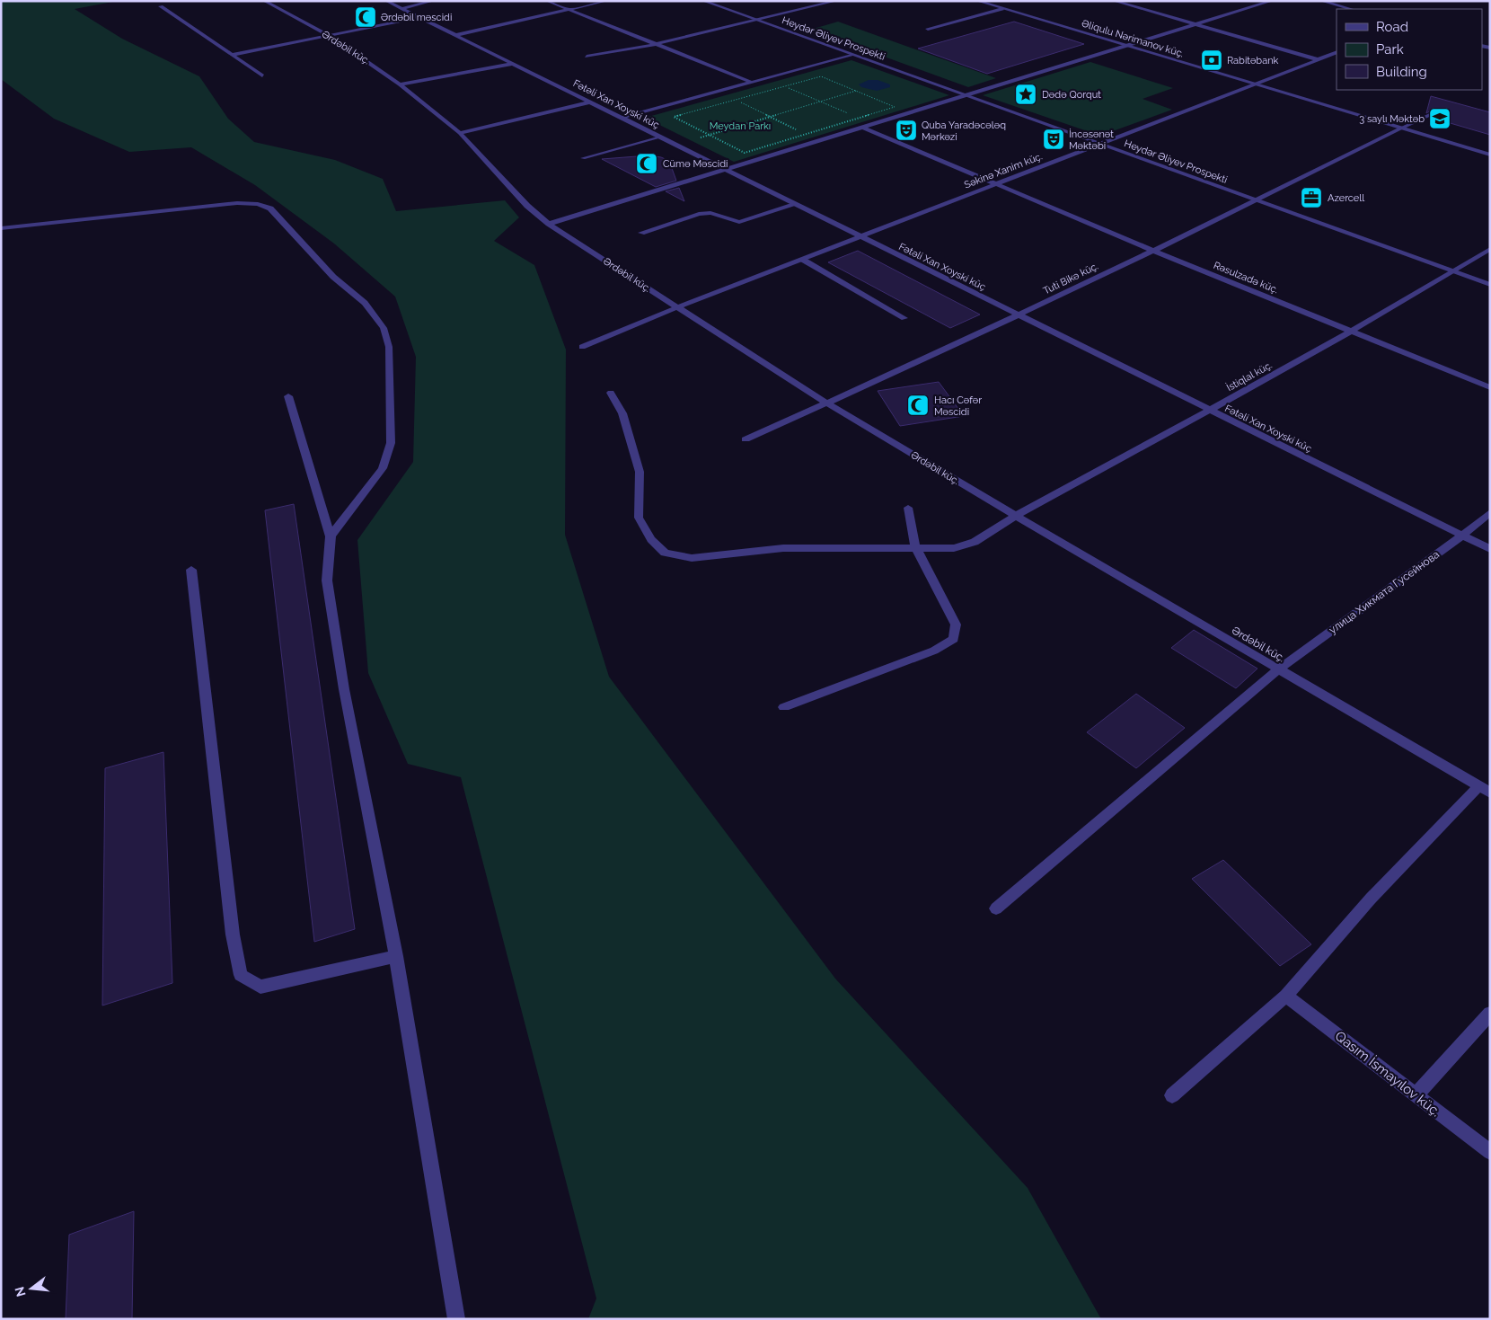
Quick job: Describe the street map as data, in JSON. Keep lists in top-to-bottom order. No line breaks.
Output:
{"streets":{"street":["Heydər Əliyev Prospekti","Əliqulu Nərimanov küç.","Ərdəbil küç.","Fətəli Xan Xoyski küç","Səkinə Xanim küç.","Rəsulzadə küç.","Tuti Bikə küç.","İstiqlal küç.","улица Хикмата Гусейнова","Qasım İsmayılov küç."]},"crossings":[["Heydər Əliyev Prospekti","Səkinə Xanim küç."],["Heydər Əliyev Prospekti","Tuti Bikə küç."],["Heydər Əliyev Prospekti","İstiqlal küç."],["Əliqulu Nərimanov küç.","Səkinə Xanim küç."],["Əliqulu Nərimanov küç.","Tuti Bikə küç."],["Ərdəbil küç.","Səkinə Xanim küç."],["Ərdəbil küç.","Tuti Bikə küç."],["Ərdəbil küç.","İstiqlal küç."],["Ərdəbil küç.","улица Хикмата Гусейнова"],["Fətəli Xan Xoyski küç","Səkinə Xanim küç."],["Fətəli Xan Xoyski küç","Tuti Bikə küç."],["Fətəli Xan Xoyski küç","İstiqlal küç."],["Fətəli Xan Xoyski küç","улица Хикмата Гусейнова"],["Səkinə Xanim küç.","Rəsulzadə küç."],["Rəsulzadə küç.","Tuti Bikə küç."],["Rəsulzadə küç.","İstiqlal küç."]],"parks":["Meydan Parkı"],"places":{"mosque":["Ərdəbil məscidi","Cümə Məscidi","Hacı Cəfər Məscidi"],"bank":["Rabitəbank"],"place":["Dədə Qorqut"],"school or university":["3 saylı Məktəb"],"theatre":["Quba Yaradəcələq Mərkəzi","İncəsənət Məktəbi"],"office":["Azercell"]},"legend":["Road","Park","Building"],"north":"left"}
